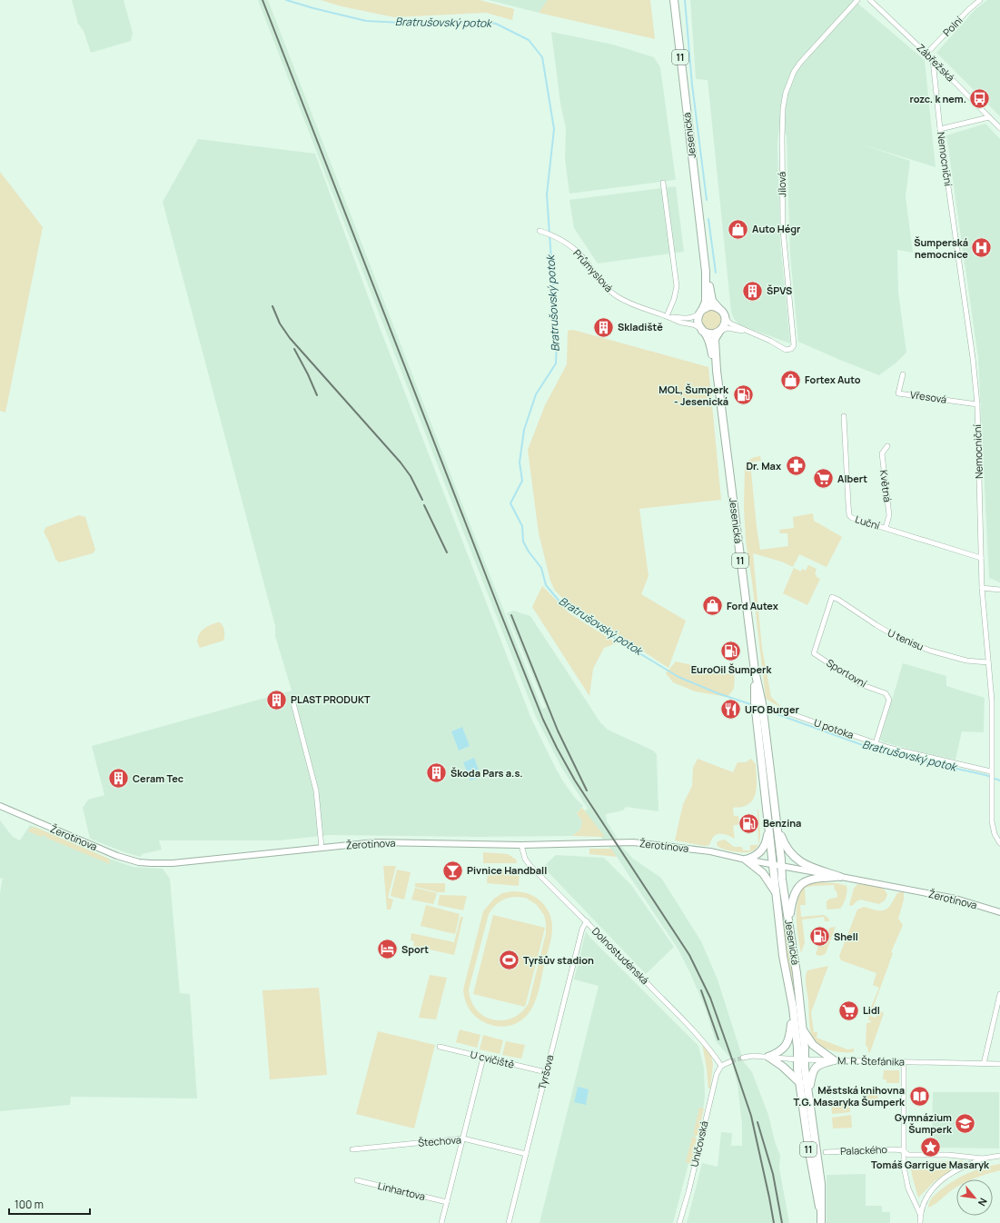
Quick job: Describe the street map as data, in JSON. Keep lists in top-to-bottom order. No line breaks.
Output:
{"streets":{"main road":["11","Jesenická"],"street":["Polní","Zábřežská","Nemocniční","Jílová","Průmyslová","Vřesová","Květná","Luční","U tenisu","Sportovní","U potoka","Žerotínova","Dolnostudénská","U cvičiště","M. R. Štefánika","Tyršova","Štechova","Uničovská","Palackého","Linhartova"]},"crossings":[["Polní","Zábřežská"],["Zábřežská","Nemocniční"],["Jesenická","Jílová"],["Jesenická","Průmyslová"],["Jesenická","Žerotínova"],["Jesenická","M. R. Štefánika"],["Nemocniční","Vřesová"],["Nemocniční","Luční"],["Nemocniční","U tenisu"],["Nemocniční","U potoka"],["Jílová","Průmyslová"],["Květná","Luční"],["U tenisu","Sportovní"],["Sportovní","U potoka"],["Žerotínova","Dolnostudénská"],["Dolnostudénská","Tyršova"],["Dolnostudénská","Uničovská"],["U cvičiště","Tyršova"],["Tyršova","Štechova"]],"water":["Bratrušovský potok"],"places":{"bus stop":["rozc. k nem."],"shop":["Auto Hégr","Fortex Auto","Ford Autex"],"hospital":["Šumperská nemocnice"],"building":["ŠPVS","Skladiště","PLAST PRODUKT","Škoda Pars a.s.","Ceram Tec"],"fuel station":["MOL, Šumperk - Jesenická","EuroOil Šumperk","Benzina","Shell"],"pharmacy":["Dr. Max"],"supermarket":["Albert","Lidl"],"restaurant":["UFO Burger"],"bar":["Pivnice Handball"],"hotel":["Sport"],"sports":["Tyršův stadion"],"library":["Městská knihovna T.G. Masaryka Šumperk"],"school or university":["Gymnázium Šumperk"],"place":["Tomáš Garrigue Masaryk"]},"scale_bar":"100 m","north":"bottom right"}
